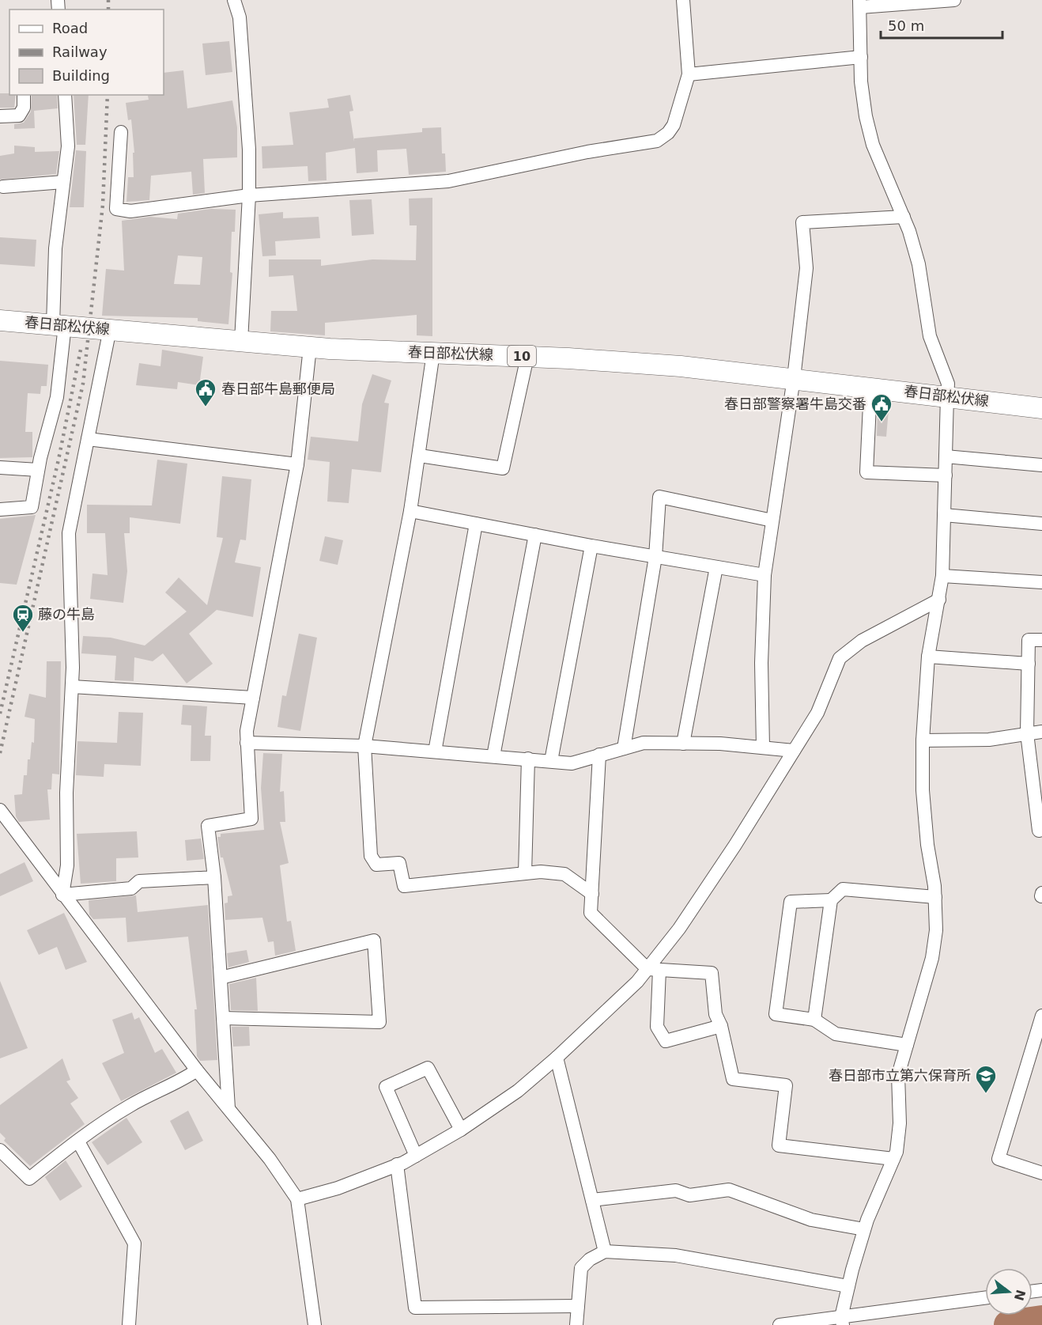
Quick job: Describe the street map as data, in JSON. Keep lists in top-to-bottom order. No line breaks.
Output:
{"streets":{"main road":["春日部松伏線","10"]},"places":{"public building":["春日部牛島郵便局","春日部警察署牛島交番"],"station":["藤の牛島"],"school or university":["春日部市立第六保育所"]},"legend":["Road","Railway","Building"],"scale_bar":"50 m","north":"right"}
